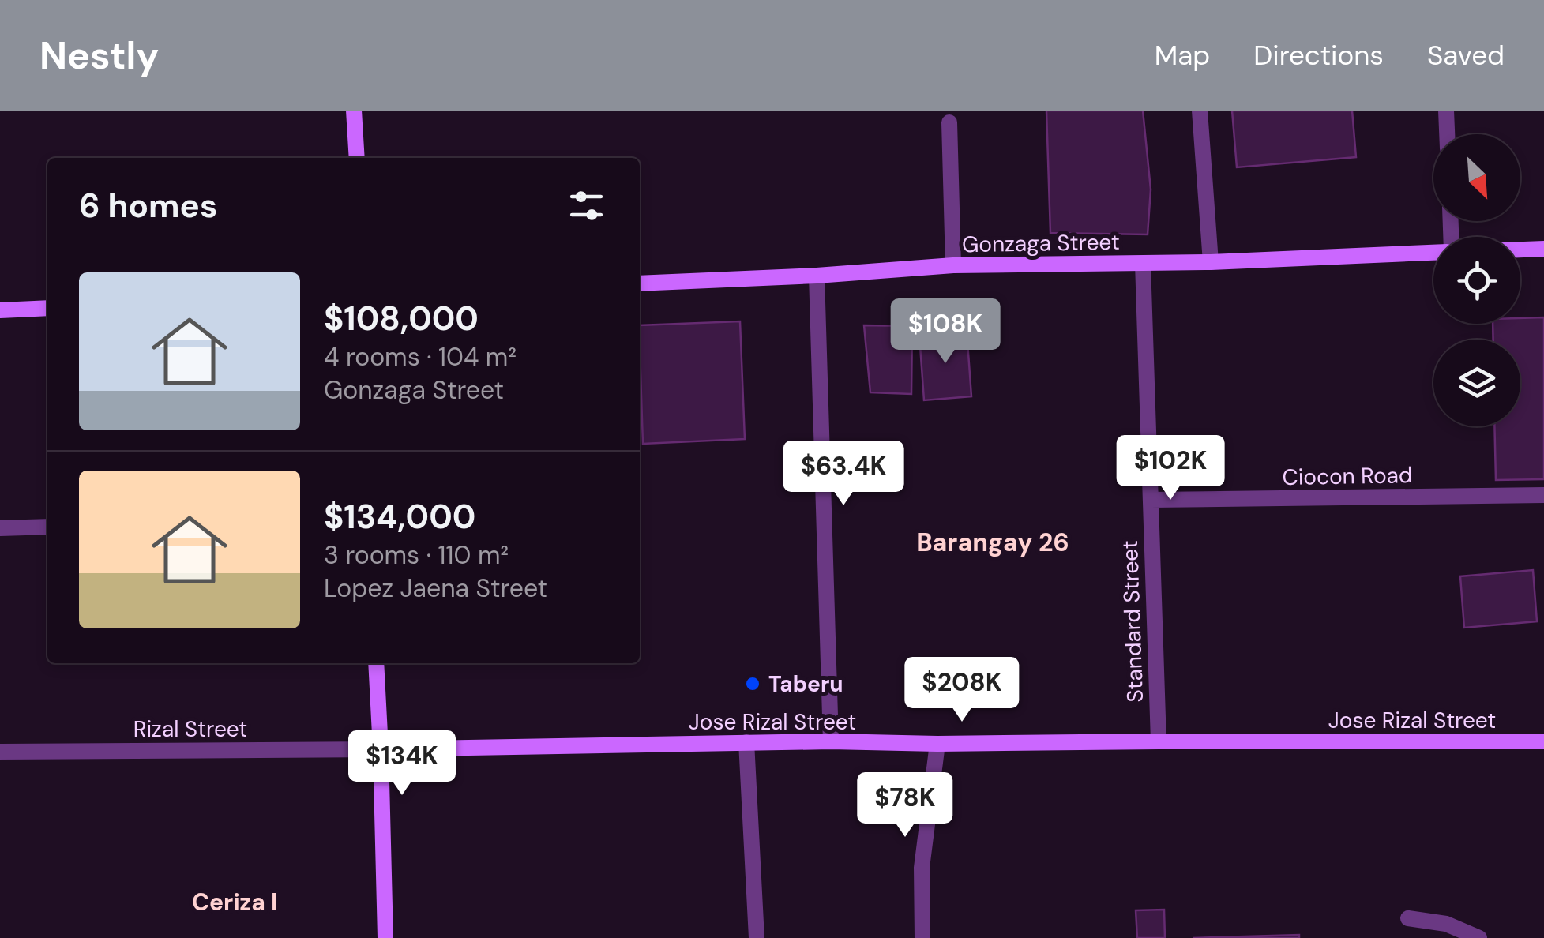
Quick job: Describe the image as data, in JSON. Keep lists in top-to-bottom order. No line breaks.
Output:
{"streets":{"street":["Gonzaga Street","Ciocon Road","Standard Street","Jose Rizal Street","Rizal Street"]},"crossings":[["Gonzaga Street","Standard Street"],["Ciocon Road","Standard Street"],["Standard Street","Jose Rizal Street"],["Jose Rizal Street","Rizal Street"]],"districts":["Barangay 26","Ceriza I"],"places":["Taberu"],"north":"bottom right","page":{"header":"Nestly","nav":["Map","Directions","Saved"],"heading":"6 homes","list":[{"name":"$108,000","note":"4 rooms · 104 m² · Gonzaga Street"},{"name":"$134,000","note":"3 rooms · 110 m² · Lopez Jaena Street"}],"price":["$108K","$102K","$63.4K","$208K","$134K","$78K"]}}
